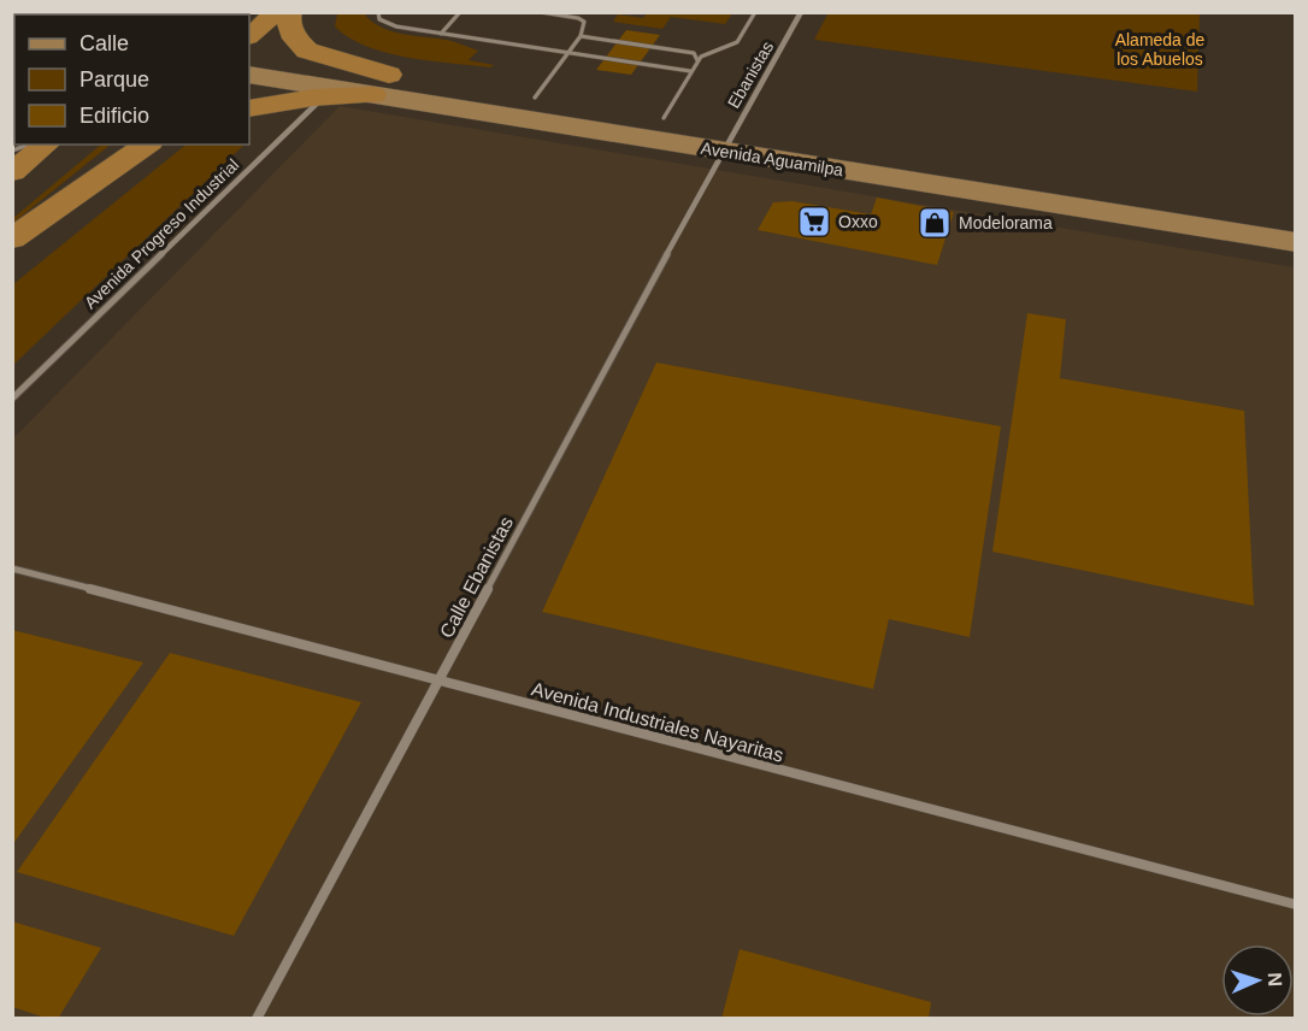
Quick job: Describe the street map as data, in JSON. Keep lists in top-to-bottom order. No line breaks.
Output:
{"streets":{"main road":["Avenida Aguamilpa"],"street":["Ebanistas","Avenida Progreso Industrial","Calle Ebanistas","Avenida Industriales Nayaritas"]},"crossings":[["Ebanistas","Avenida Aguamilpa"],["Ebanistas","Calle Ebanistas"],["Avenida Aguamilpa","Avenida Progreso Industrial"],["Avenida Aguamilpa","Calle Ebanistas"],["Calle Ebanistas","Avenida Industriales Nayaritas"]],"parks":["Alameda de los Abuelos"],"places":{"supermarket":["Oxxo"],"shop":["Modelorama"]},"legend":["Calle","Parque","Edificio"],"north":"right"}
